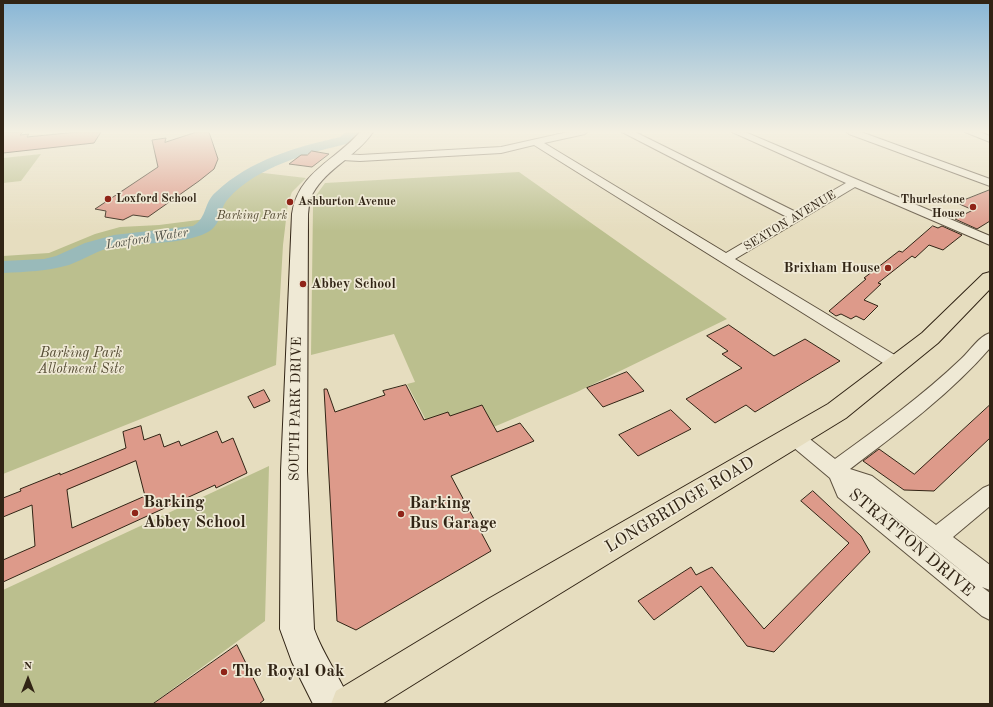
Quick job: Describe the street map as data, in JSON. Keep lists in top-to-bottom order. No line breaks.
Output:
{"streets":{"main road":["LONGBRIDGE ROAD"],"street":["SEATON AVENUE","SOUTH PARK DRIVE","STRATTON DRIVE"]},"crossings":[["LONGBRIDGE ROAD","STRATTON DRIVE"]],"water":["Loxford Water"],"parks":["Barking Park","Barking Park Allotment Site"],"places":["Loxford School","Ashburton Avenue","Thurlestone House","Brixham House","Abbey School","Barking Abbey School","Barking Bus Garage","The Royal Oak"],"north":"top"}
